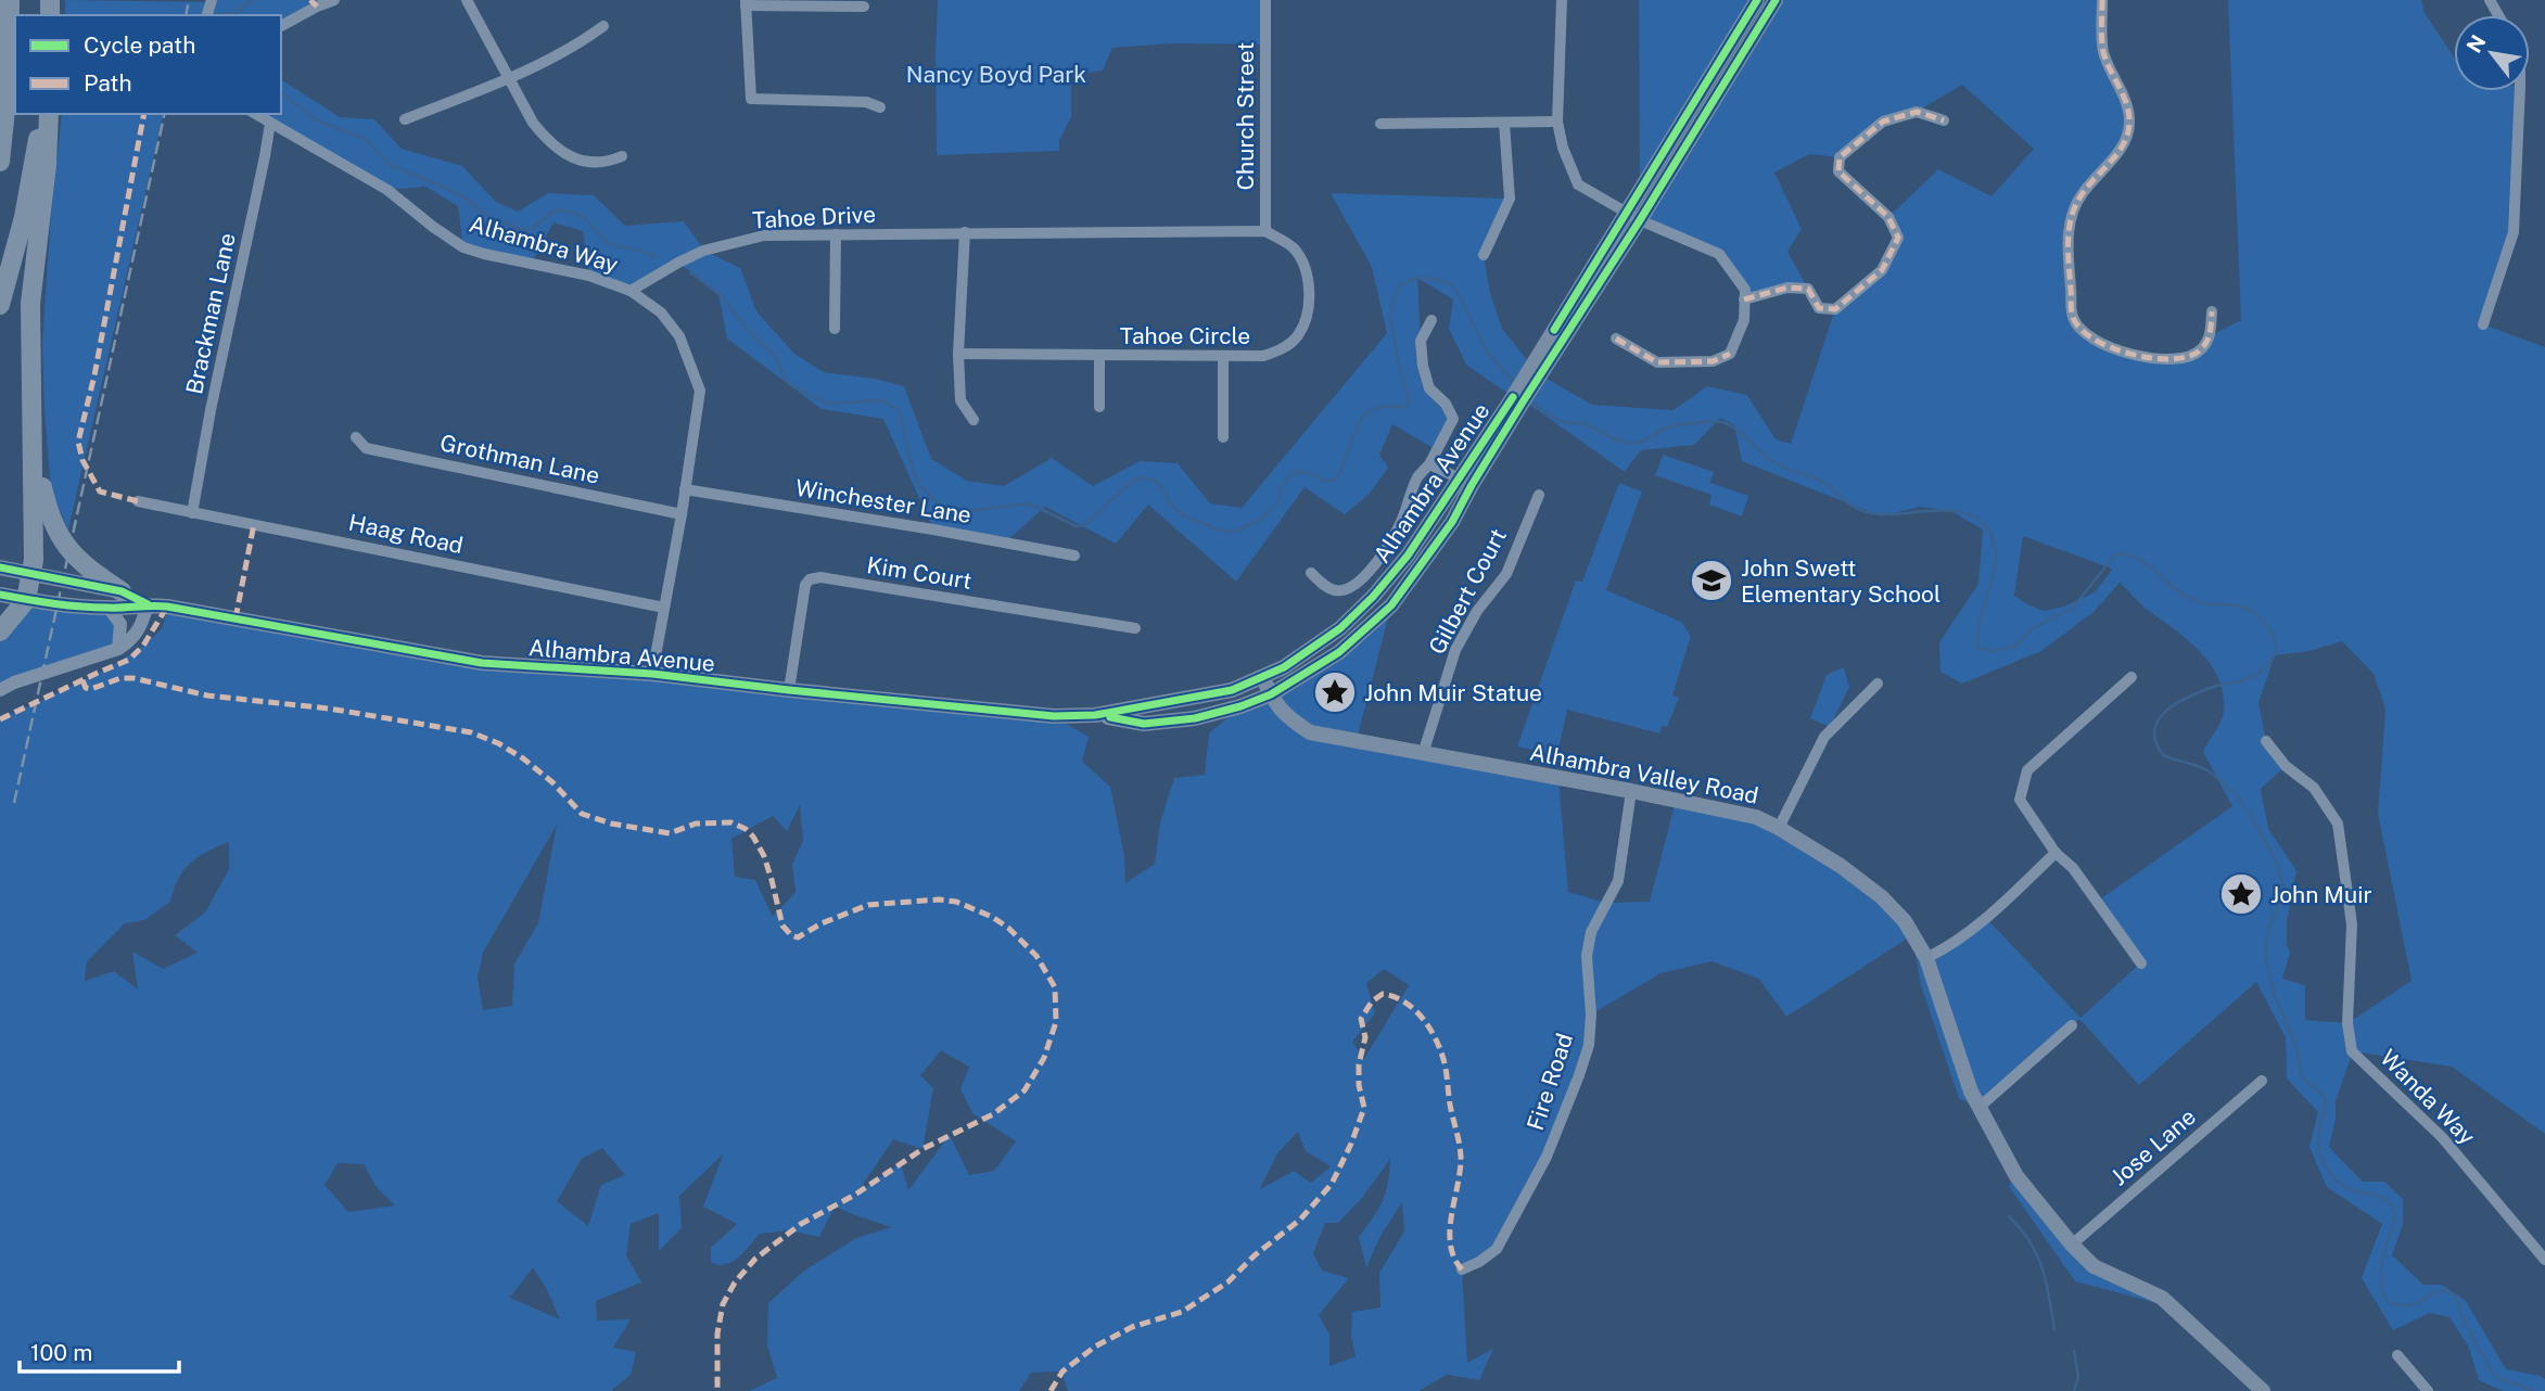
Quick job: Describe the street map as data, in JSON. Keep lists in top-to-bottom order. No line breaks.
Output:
{"streets":{"main road":["Alhambra Avenue","Alhambra Valley Road"],"street":["Church Street","Tahoe Drive","Alhambra Way","Brackman Lane","Tahoe Circle","Grothman Lane","Winchester Lane","Haag Road","Kim Court","Gilbert Court","Fire Road","Wanda Way","Jose Lane"]},"crossings":[["Church Street","Tahoe Circle"],["Tahoe Drive","Alhambra Way"],["Alhambra Way","Brackman Lane"],["Alhambra Way","Grothman Lane"],["Alhambra Way","Alhambra Avenue"],["Alhambra Way","Winchester Lane"],["Alhambra Way","Haag Road"],["Brackman Lane","Haag Road"],["Alhambra Avenue","Kim Court"],["Alhambra Avenue","Alhambra Valley Road"],["Gilbert Court","Alhambra Valley Road"],["Alhambra Valley Road","Fire Road"],["Alhambra Valley Road","Jose Lane"]],"parks":["Nancy Boyd Park"],"places":{"school or university":["John Swett Elementary School"],"place":["John Muir Statue","John Muir"]},"legend":["Cycle path","Path"],"scale_bar":"100 m","north":"top left"}
